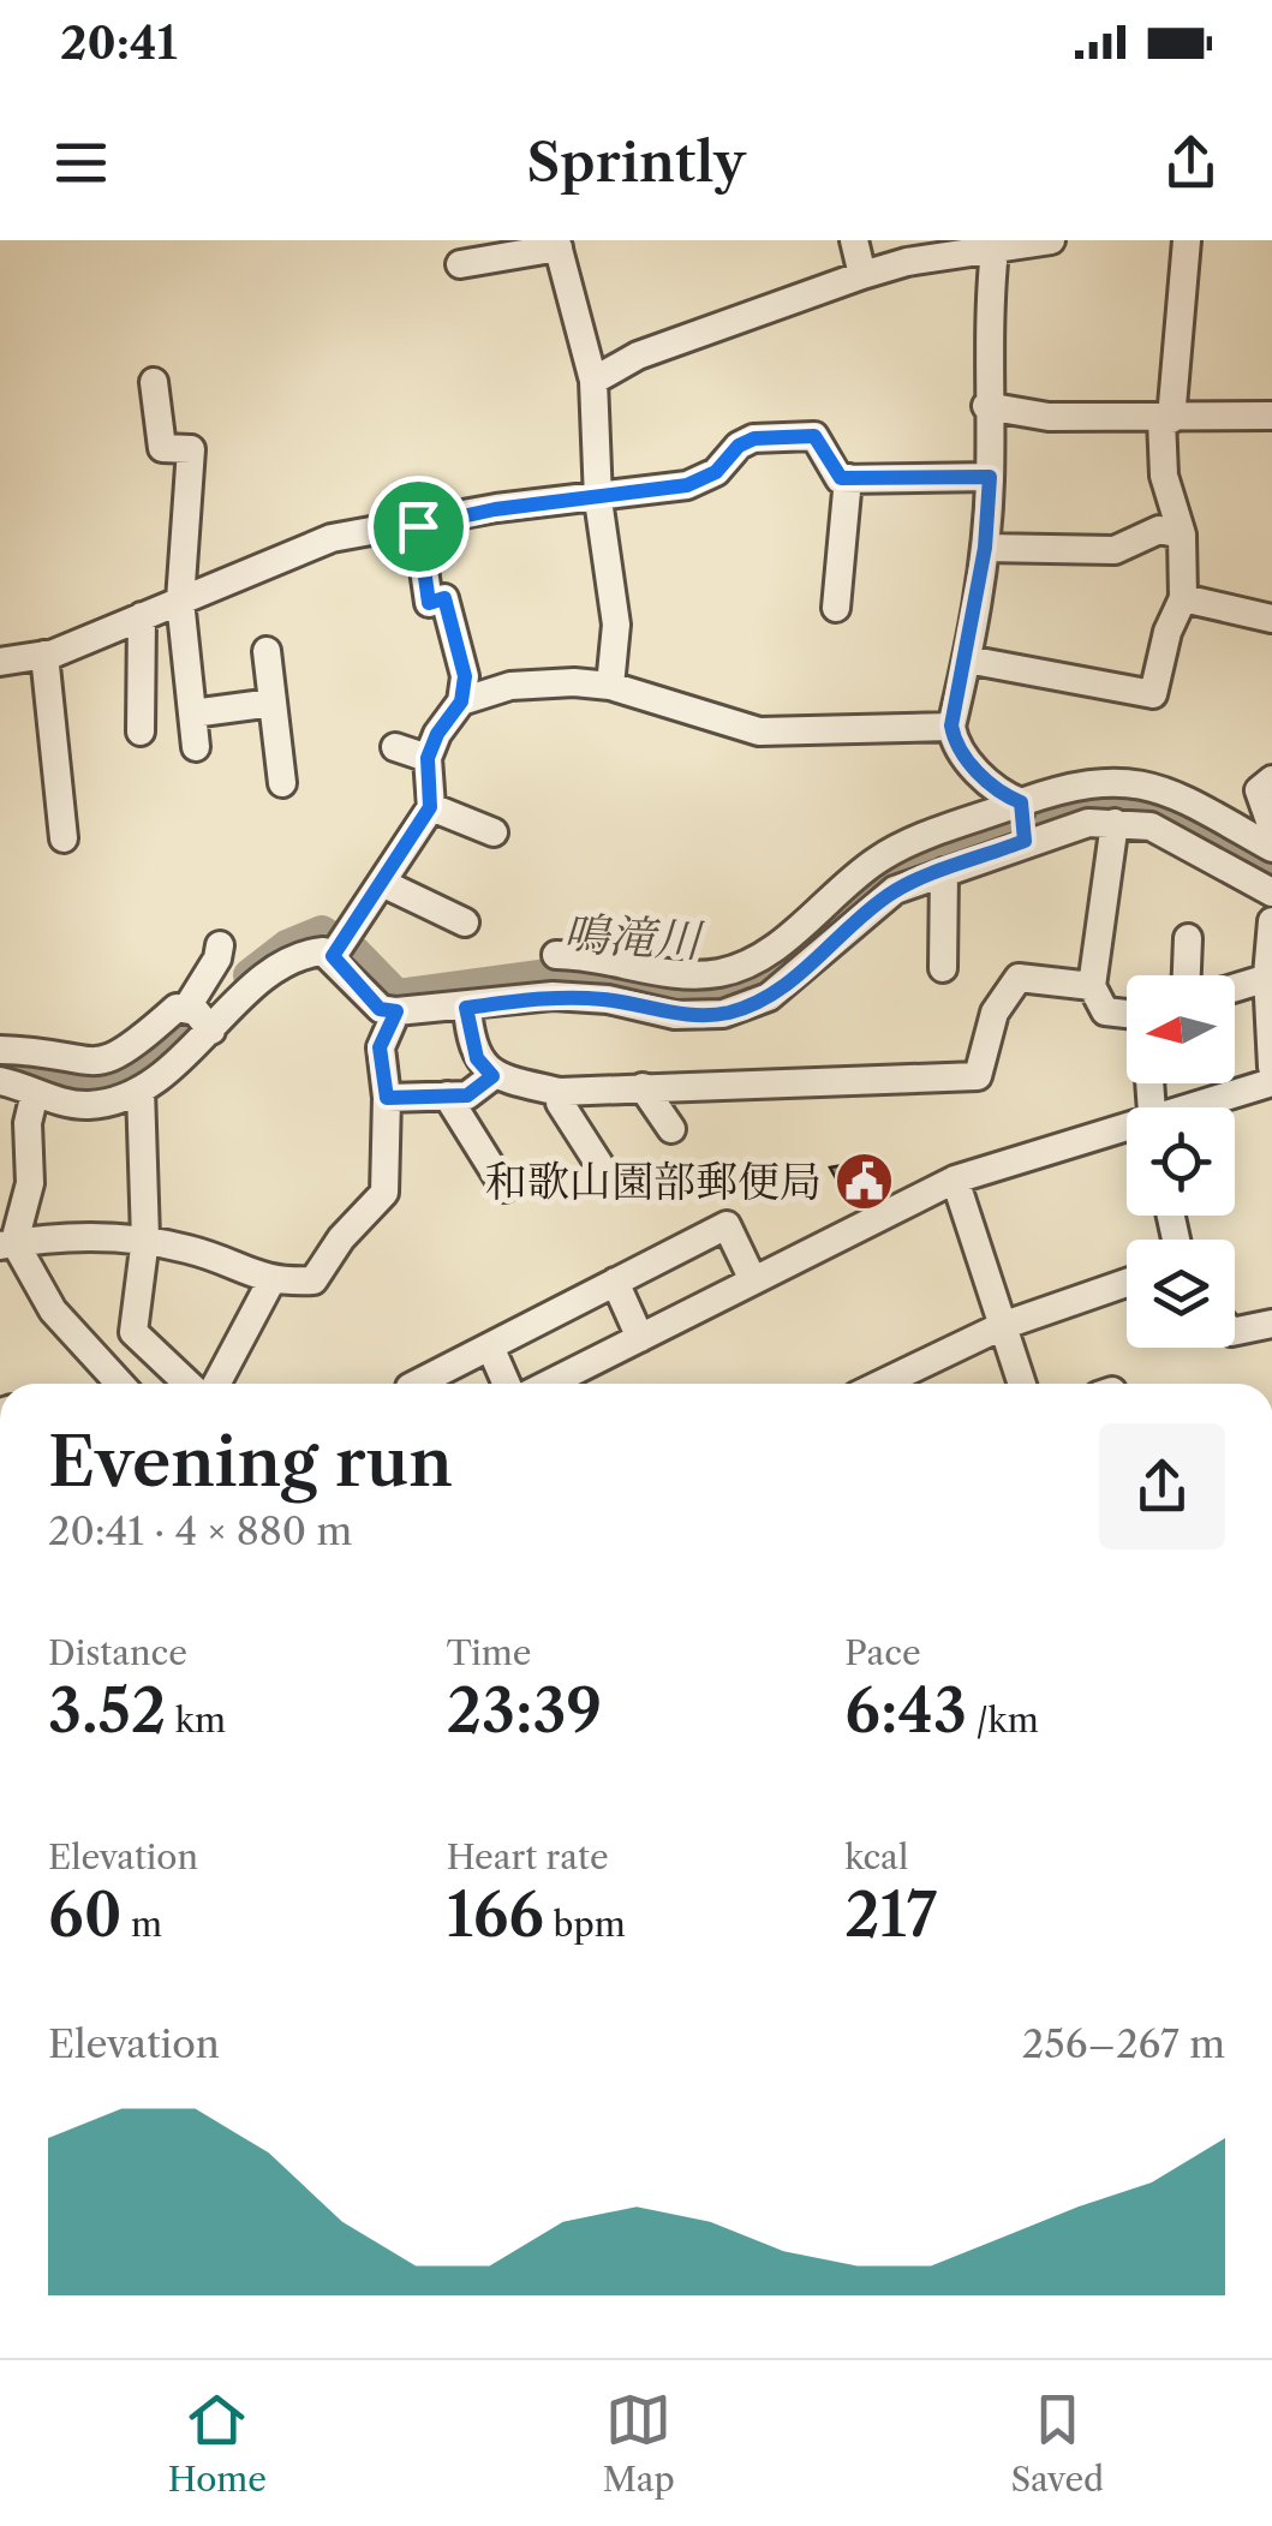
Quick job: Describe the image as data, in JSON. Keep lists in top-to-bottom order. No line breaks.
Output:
{"water":["鳴滝川"],"places":{"public building":["和歌山園部郵便局"]},"north":"left","page":{"status":"20:41","header":"Sprintly","heading":["Evening run","20:41 · 4 × 880 m"],"stats":[["Distance","3.52 km"],["Time","23:39"],["Pace","6:43 /km"],["Elevation","60 m"],["Heart rate","166 bpm"],["kcal","217"]],"chart":["Elevation","256–267 m"],"tabs":["Home","Map","Saved"]}}
